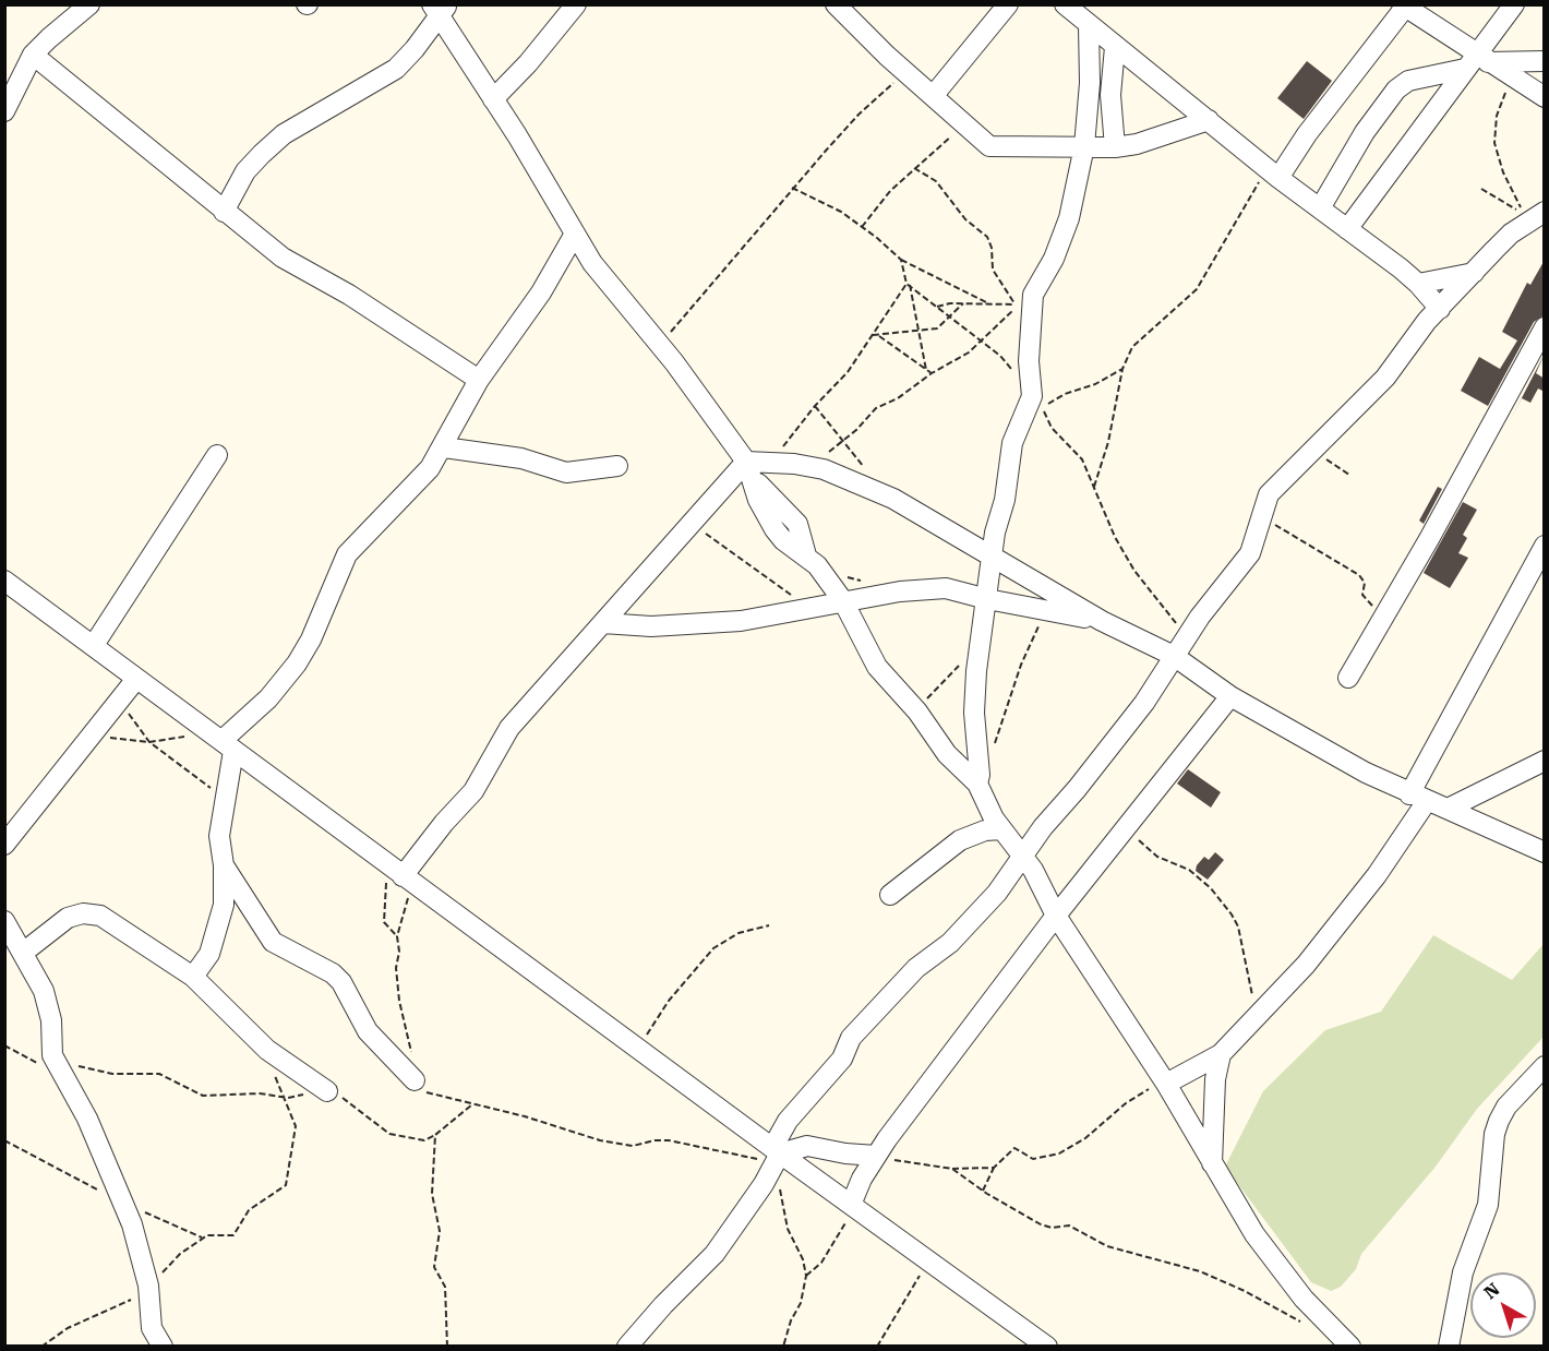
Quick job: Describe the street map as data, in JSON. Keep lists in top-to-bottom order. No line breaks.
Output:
{"north":"top left"}
